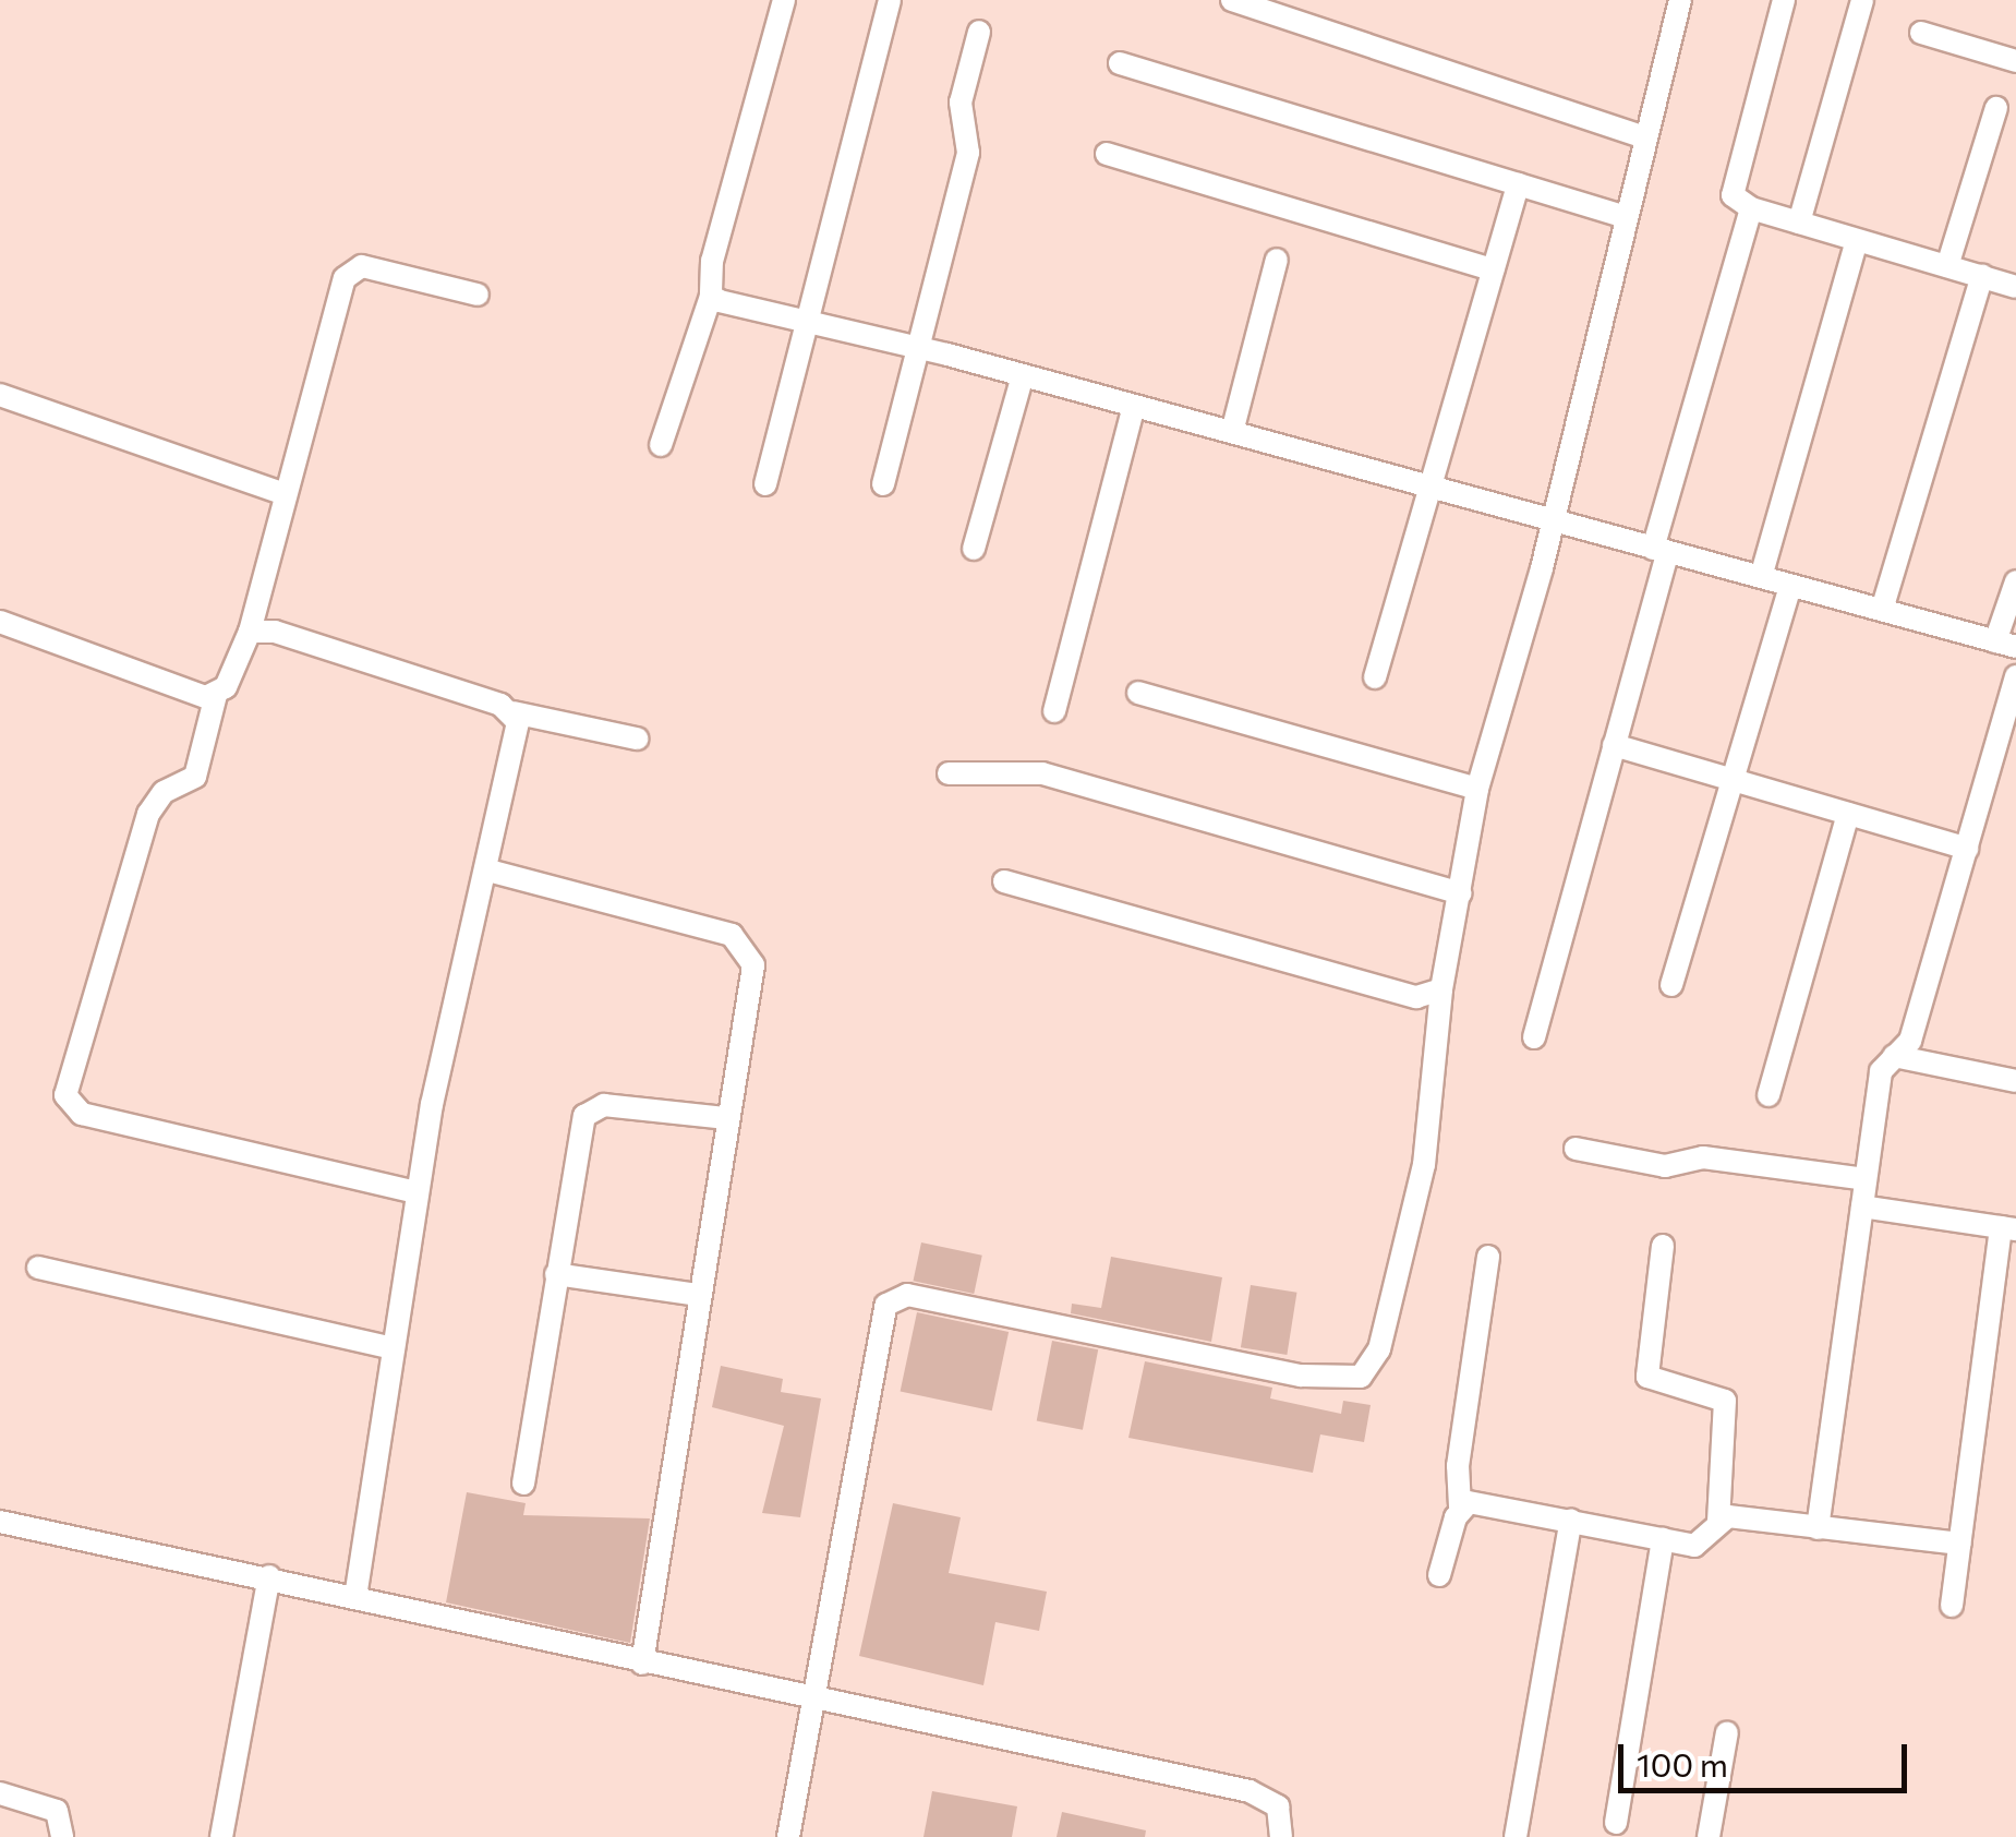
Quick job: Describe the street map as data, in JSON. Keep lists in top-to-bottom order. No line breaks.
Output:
{"scale_bar":"100 m"}
